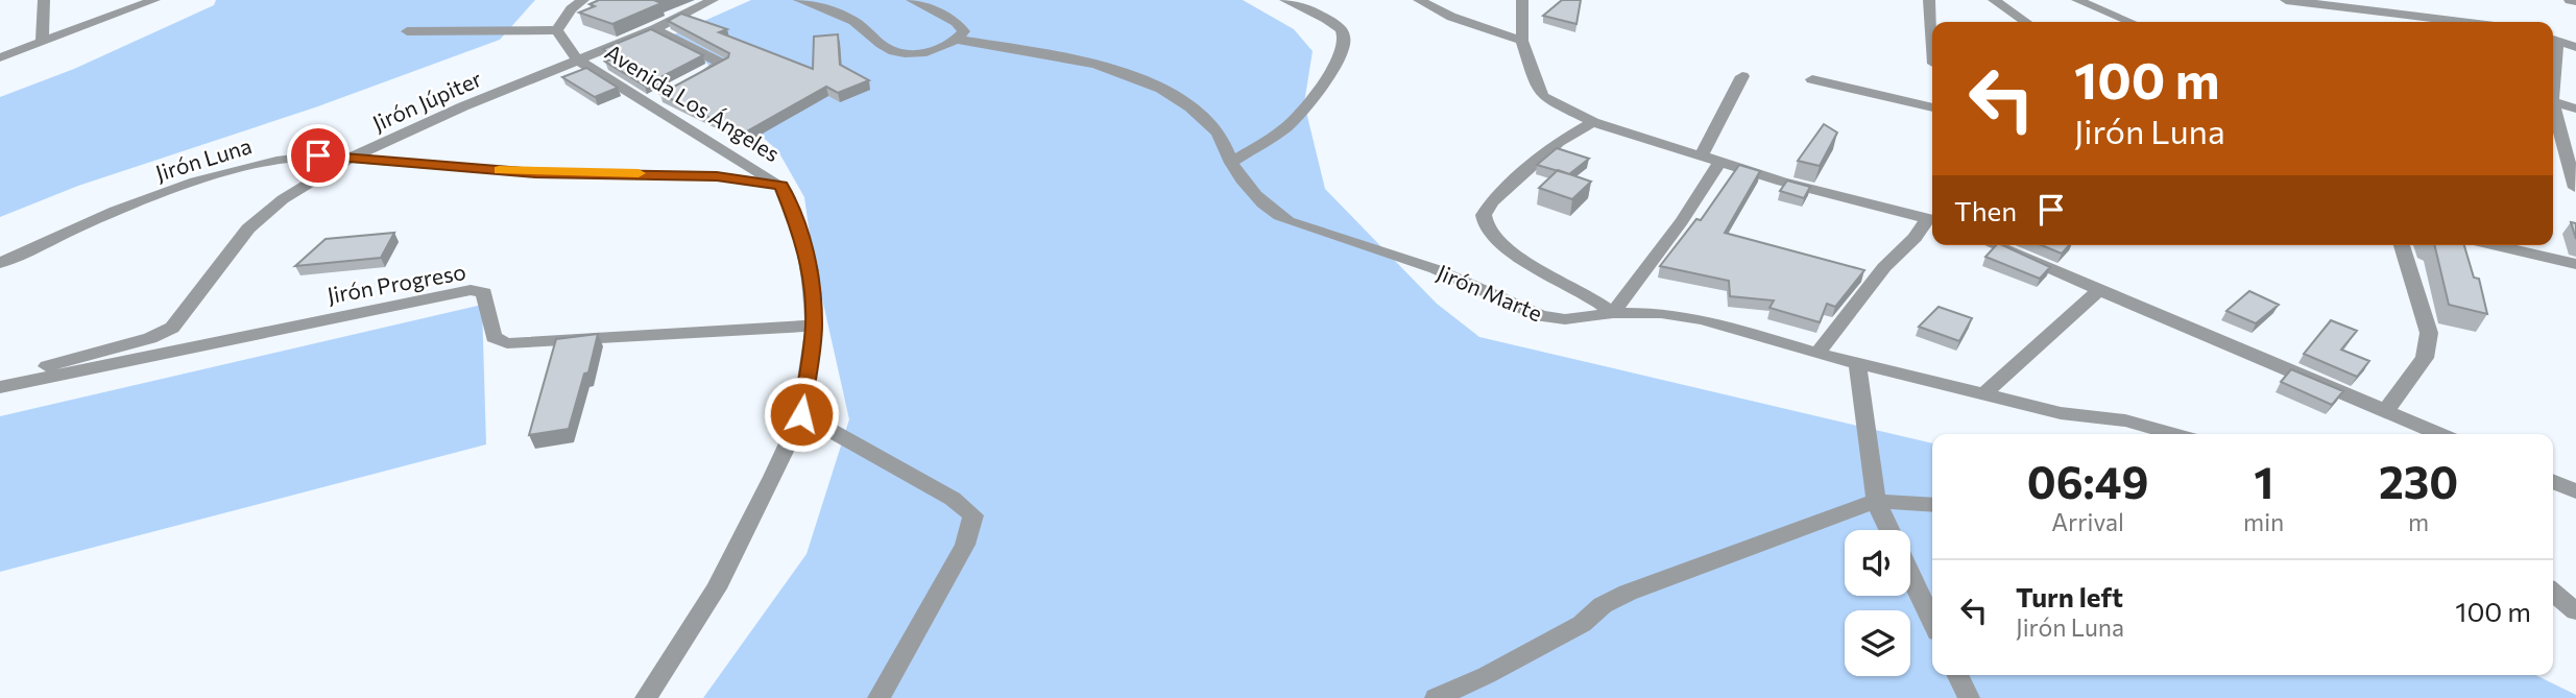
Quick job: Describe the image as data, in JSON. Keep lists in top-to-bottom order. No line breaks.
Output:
{"streets":{"street":["Jirón Júpiter","Avenida Los Ángeles","Jirón Luna","Jirón Progreso","Jirón Marte"]},"crossings":[["Jirón Júpiter","Avenida Los Ángeles"],["Jirón Júpiter","Jirón Luna"],["Jirón Júpiter","Jirón Progreso"],["Avenida Los Ángeles","Jirón Luna"],["Avenida Los Ángeles","Jirón Progreso"]],"page":{"turn":["100 m","Jirón Luna"],"then":"Then","eta":["06:49","Arrival","1","min","230","m"],"list":[{"name":"Turn left","note":"Jirón Luna","value":"100 m"}]}}
